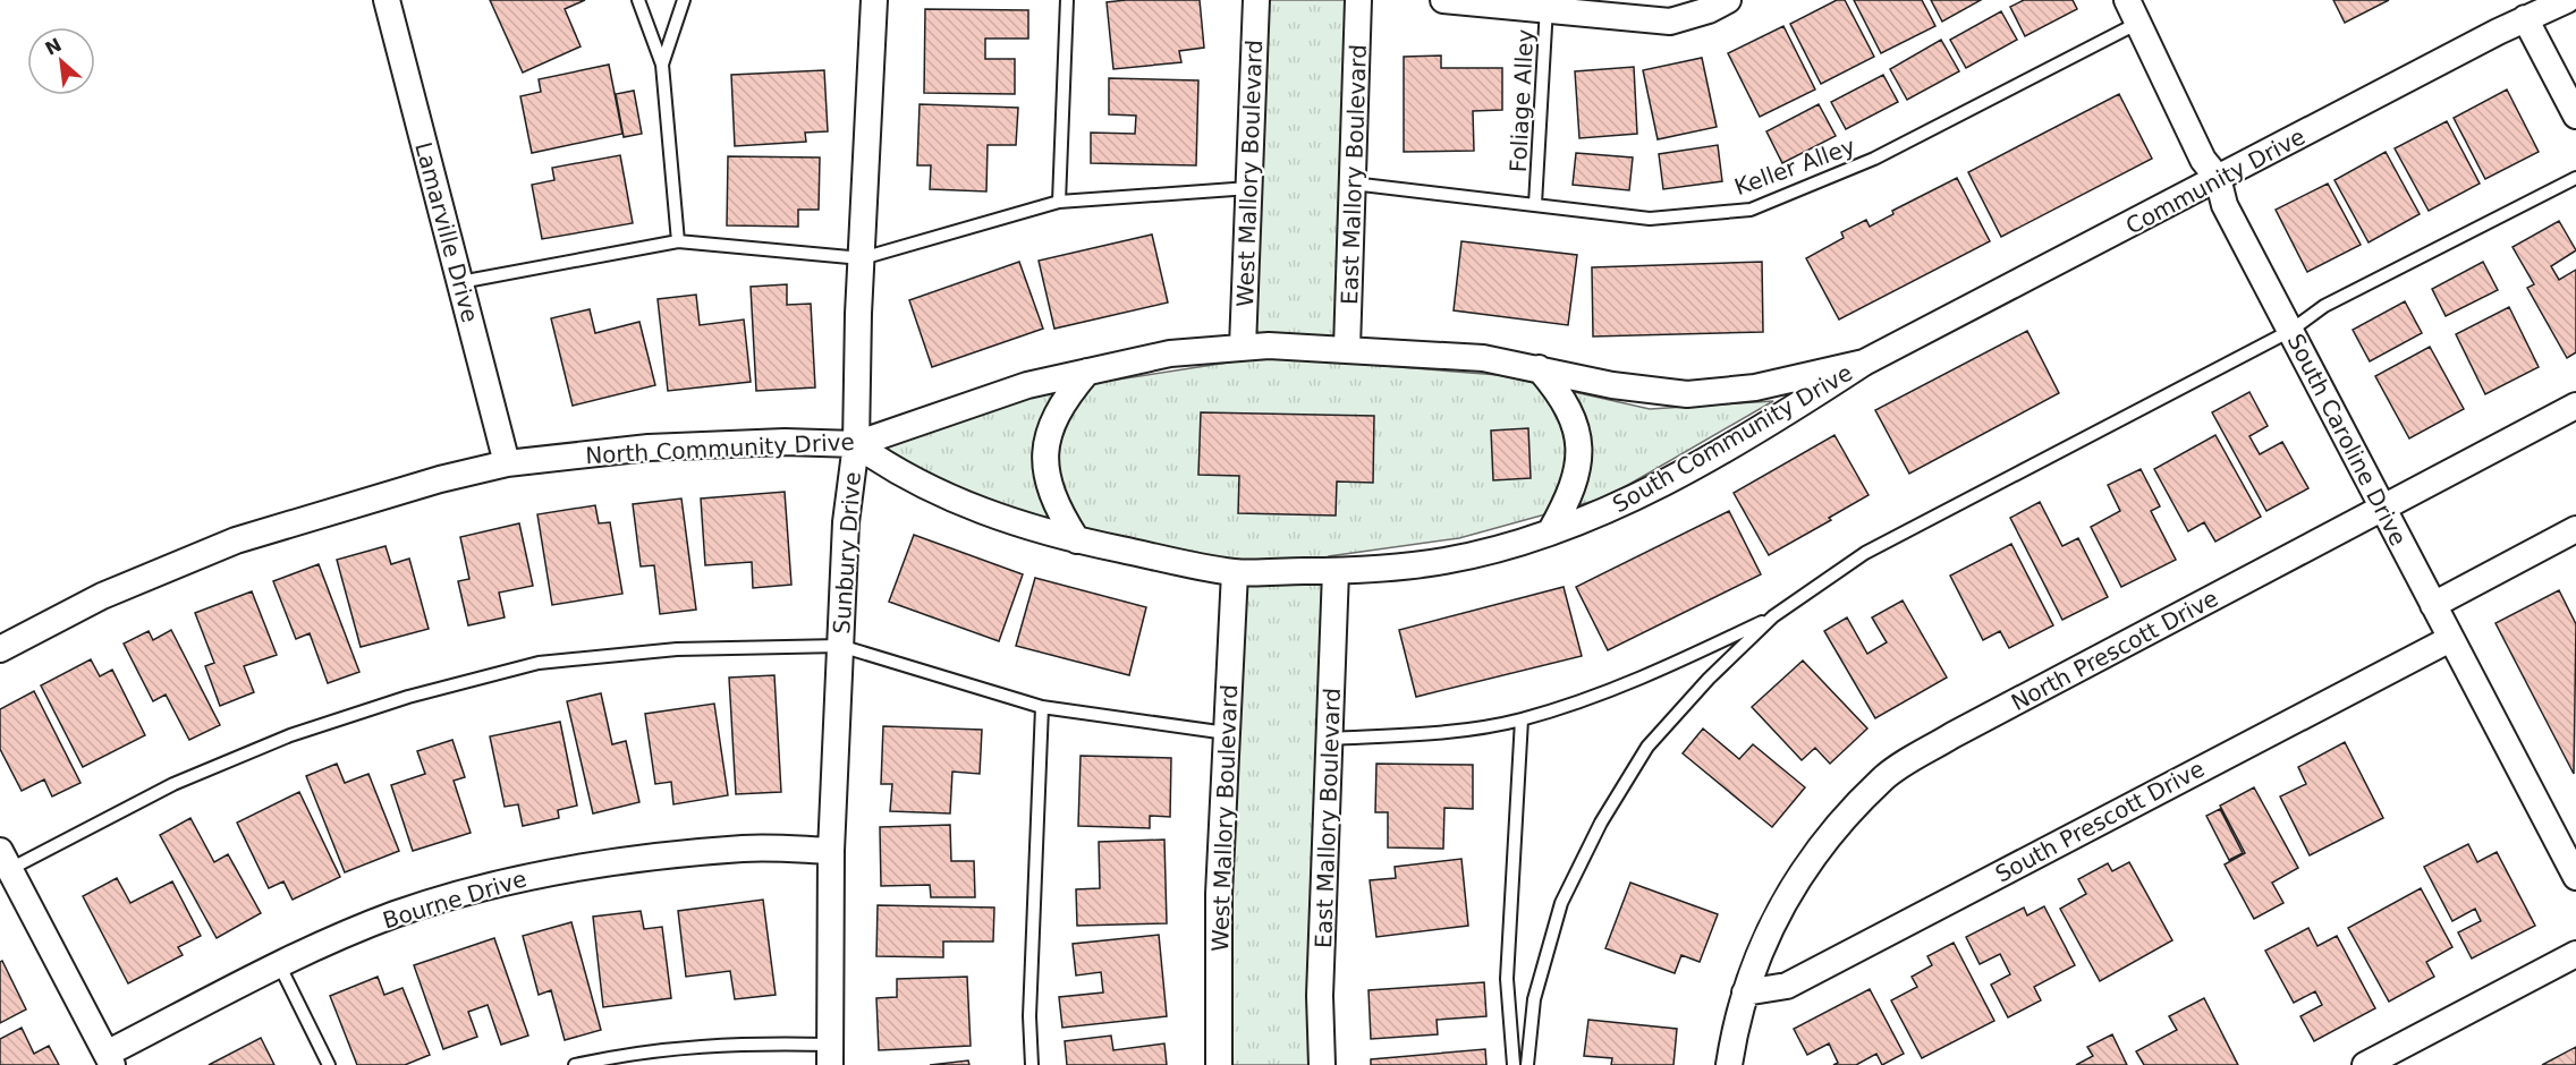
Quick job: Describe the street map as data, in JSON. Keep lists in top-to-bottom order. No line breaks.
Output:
{"streets":{"street":["West Mallory Boulevard","East Mallory Boulevard","Community Drive","Lamarville Drive","South Community Drive","South Caroline Drive","North Community Drive","Sunbury Drive","North Prescott Drive","South Prescott Drive","Bourne Drive"],"lane":["Foliage Alley","Keller Alley"]},"crossings":[["Foliage Alley","Keller Alley"],["Keller Alley","East Mallory Boulevard"],["Keller Alley","South Caroline Drive"],["West Mallory Boulevard","South Community Drive"],["West Mallory Boulevard","North Community Drive"],["East Mallory Boulevard","South Community Drive"],["East Mallory Boulevard","North Community Drive"],["Community Drive","South Community Drive"],["Community Drive","South Caroline Drive"],["Community Drive","North Community Drive"],["Lamarville Drive","North Community Drive"],["South Community Drive","North Community Drive"],["South Community Drive","Sunbury Drive"],["South Caroline Drive","North Prescott Drive"],["South Caroline Drive","South Prescott Drive"],["North Community Drive","Sunbury Drive"],["Sunbury Drive","Bourne Drive"],["North Prescott Drive","South Prescott Drive"]],"north":"top left"}
